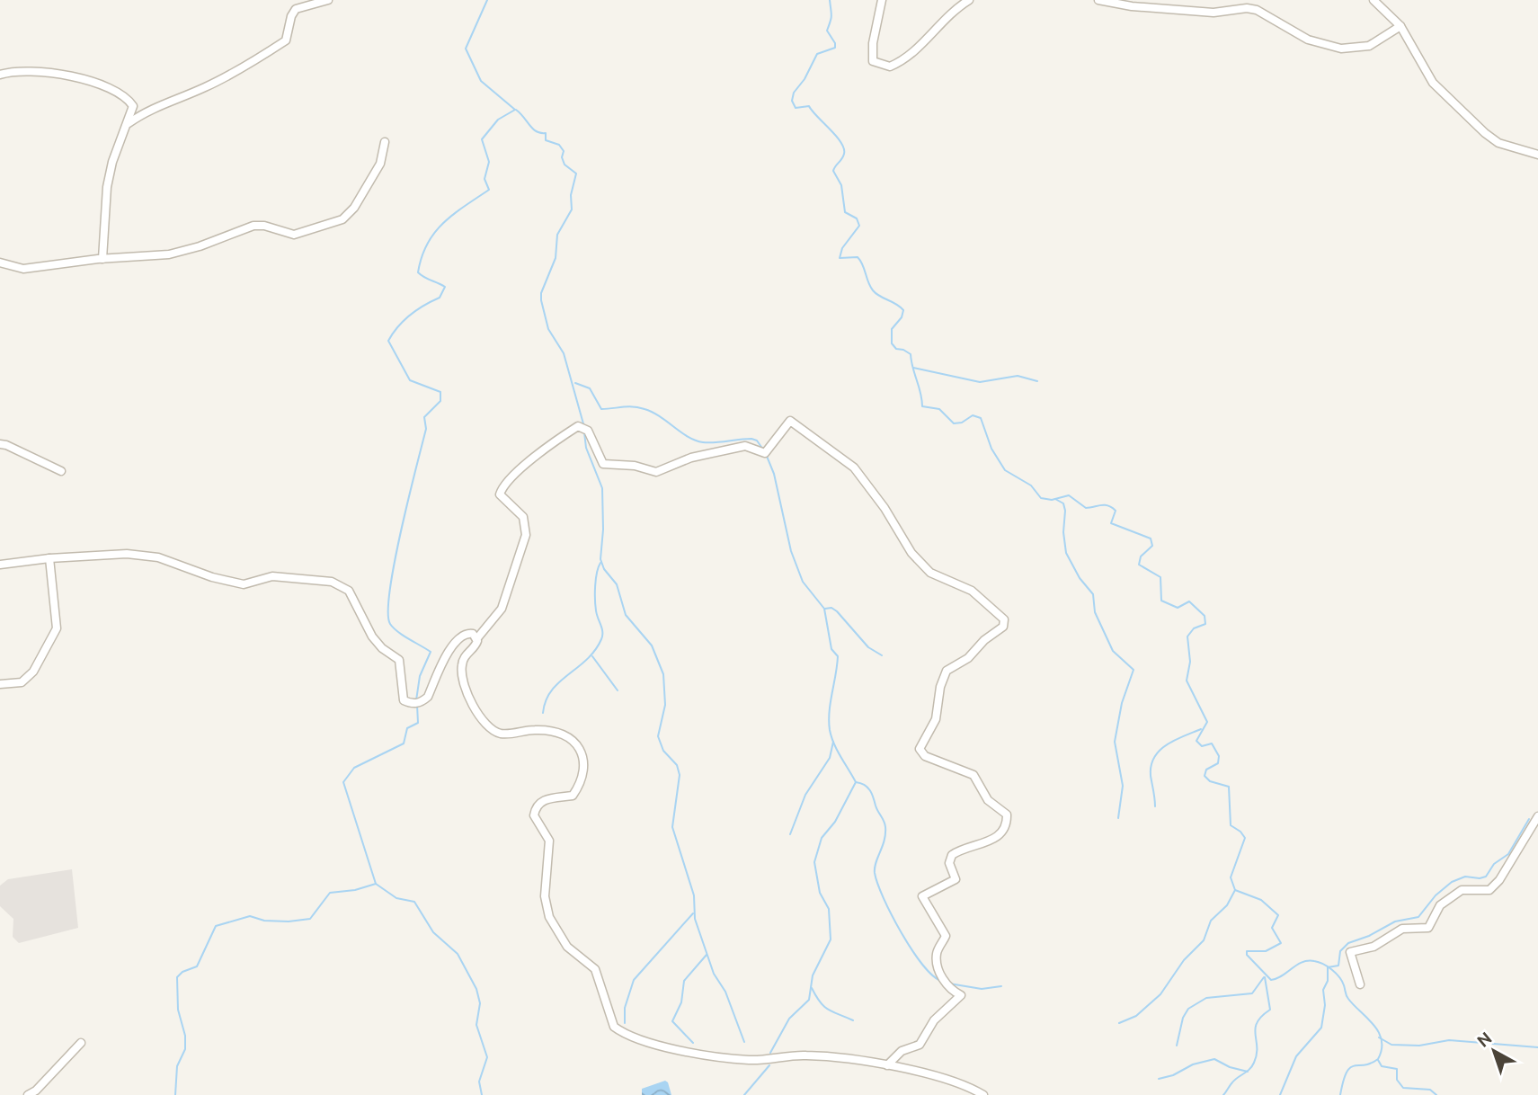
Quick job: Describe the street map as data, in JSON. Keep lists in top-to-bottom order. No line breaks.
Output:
{"north":"top left"}
